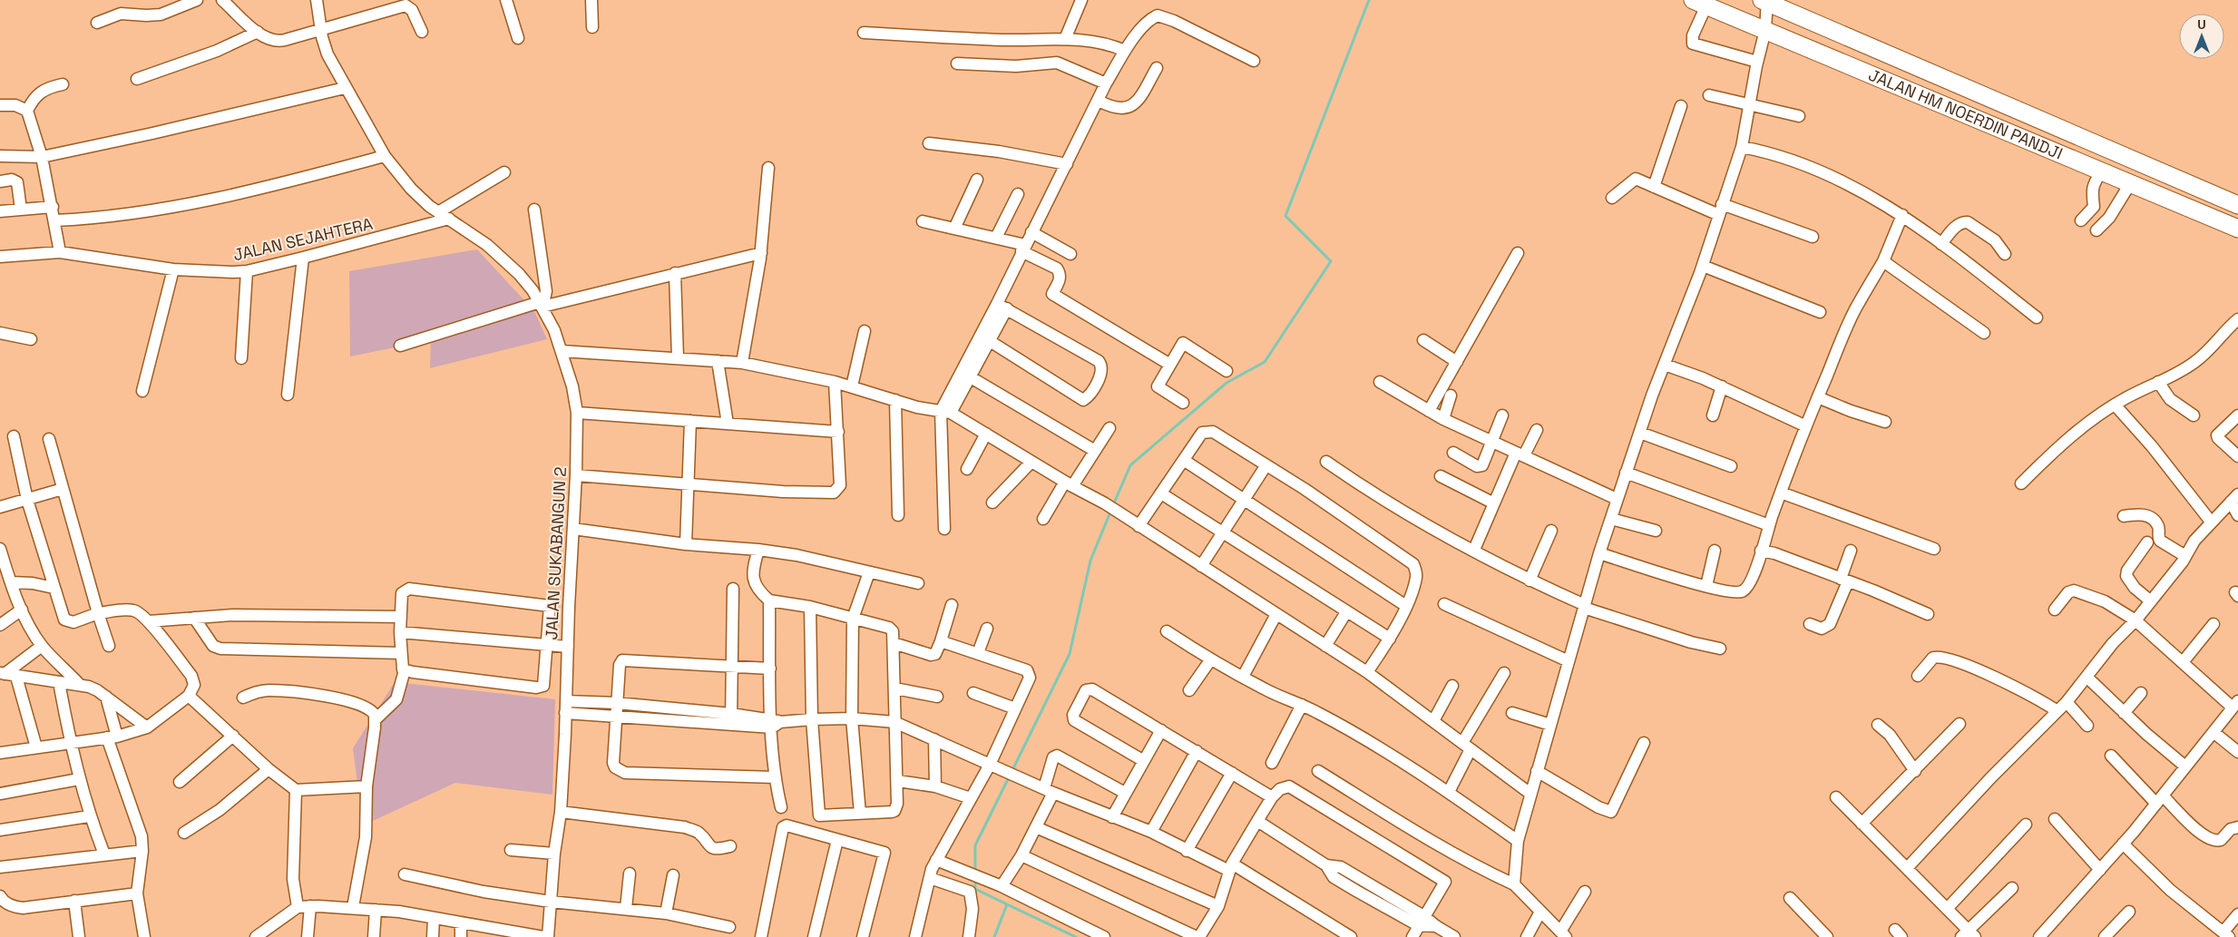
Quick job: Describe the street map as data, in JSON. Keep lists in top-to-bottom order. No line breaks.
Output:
{"streets":{"main road":["JALAN HM NOERDIN PANDJI"],"street":["JALAN SEJAHTERA","JALAN SUKABANGUN 2"]},"crossings":[["JALAN SEJAHTERA","JALAN SUKABANGUN 2"]],"north":"top"}
